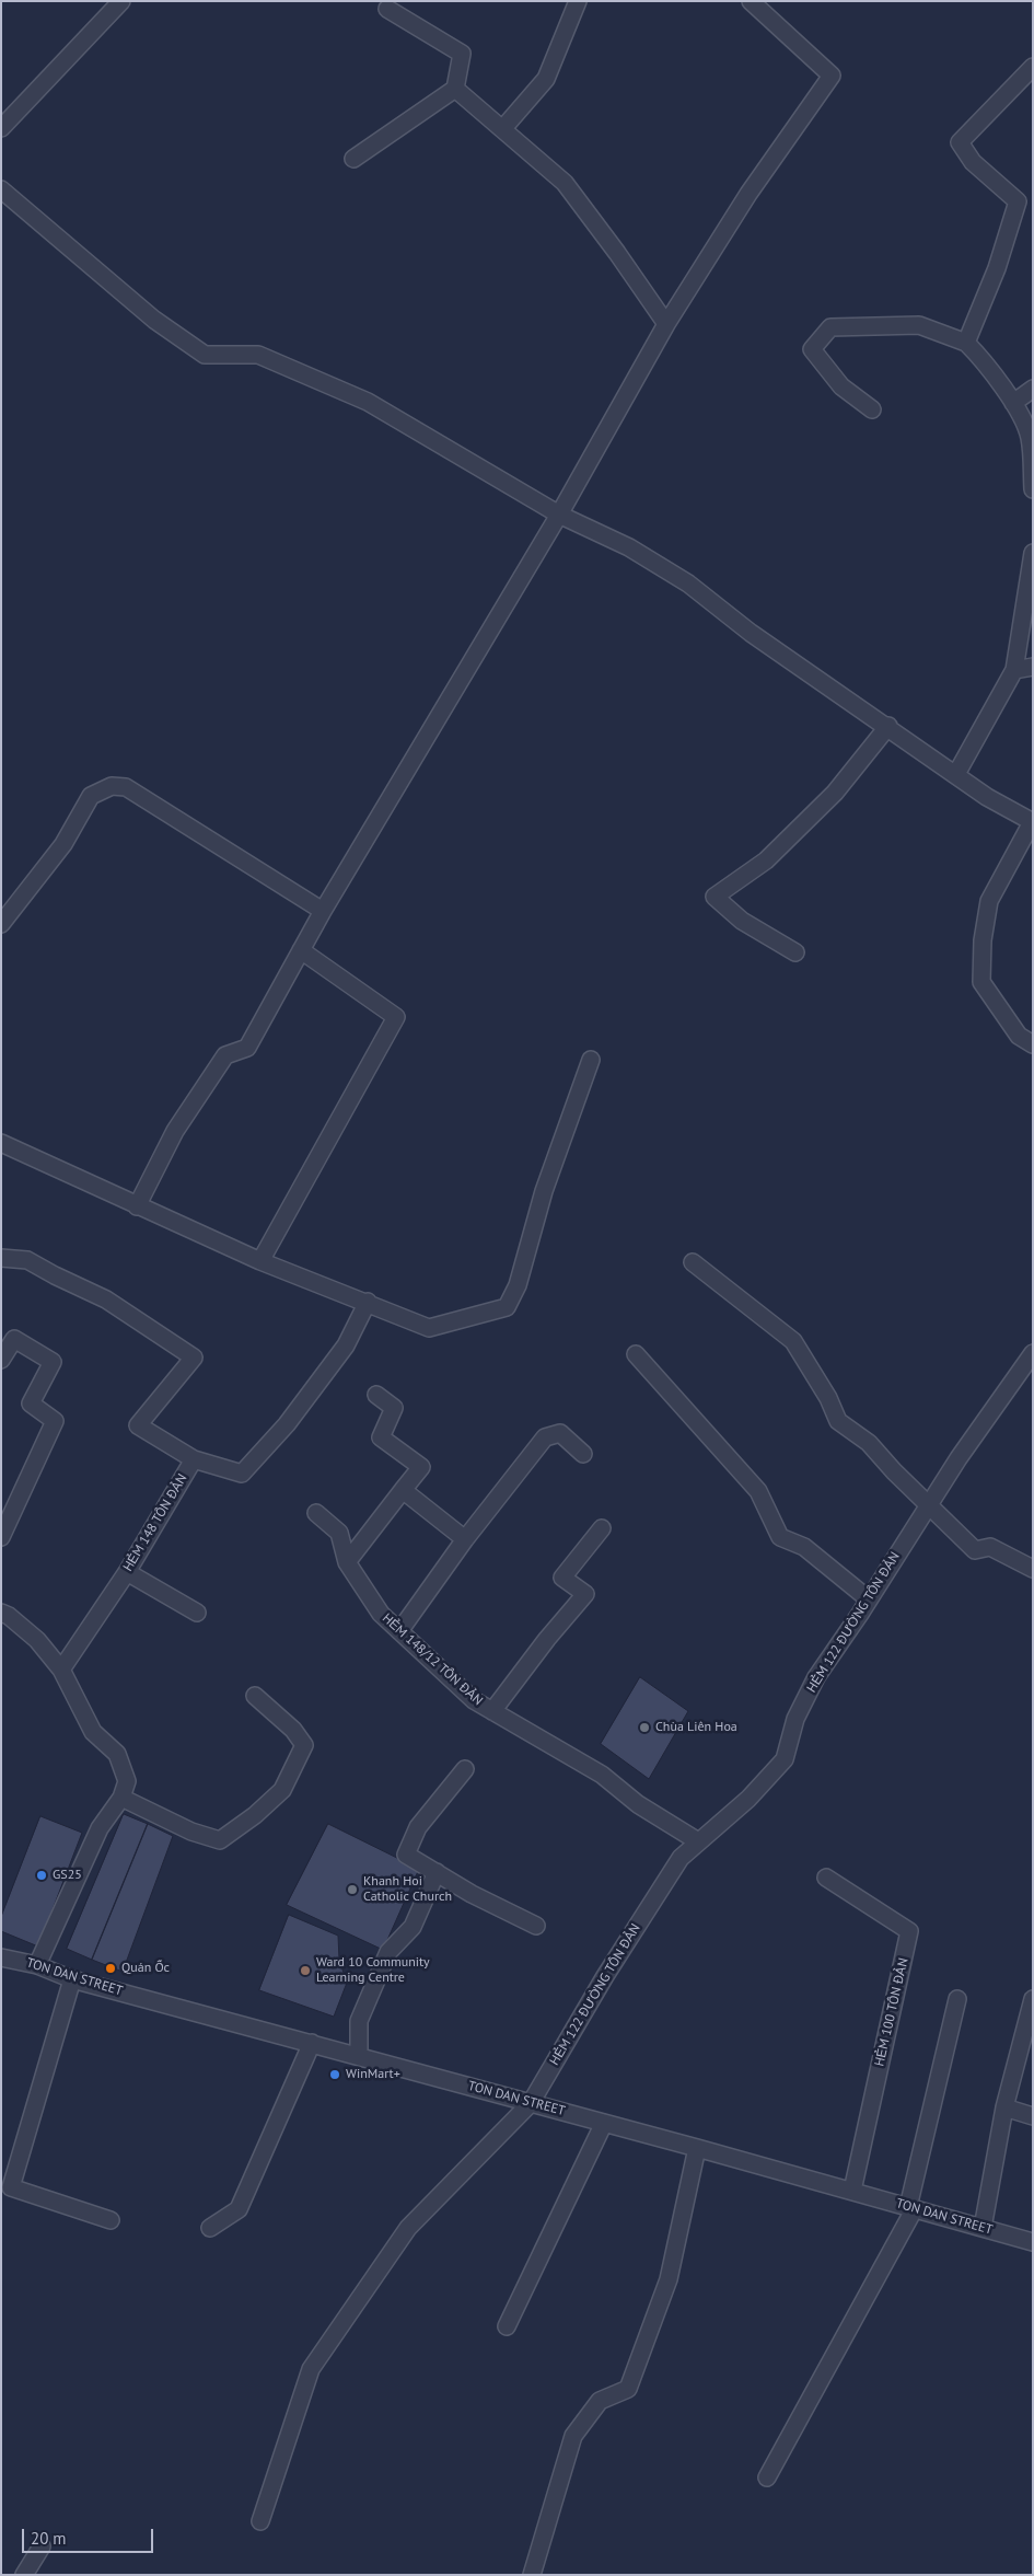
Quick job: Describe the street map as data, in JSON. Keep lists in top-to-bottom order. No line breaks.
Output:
{"streets":{"street":["HẺM 148 TÔN ĐẢN","HẺM 122 ĐƯỜNG TÔN ĐẢN","HẺM 148/12 TÔN ĐẢN","TON DAN STREET","HẺM 100 TÔN ĐẢN"]},"crossings":[["HẺM 122 ĐƯỜNG TÔN ĐẢN","HẺM 148/12 TÔN ĐẢN"],["HẺM 122 ĐƯỜNG TÔN ĐẢN","TON DAN STREET"],["TON DAN STREET","HẺM 100 TÔN ĐẢN"]],"places":["Chùa Liên Hoa","GS25","Khanh Hoi Catholic Church","Quán Ốc","Ward 10 Community Learning Centre","WinMart+"],"scale_bar":"20 m"}
